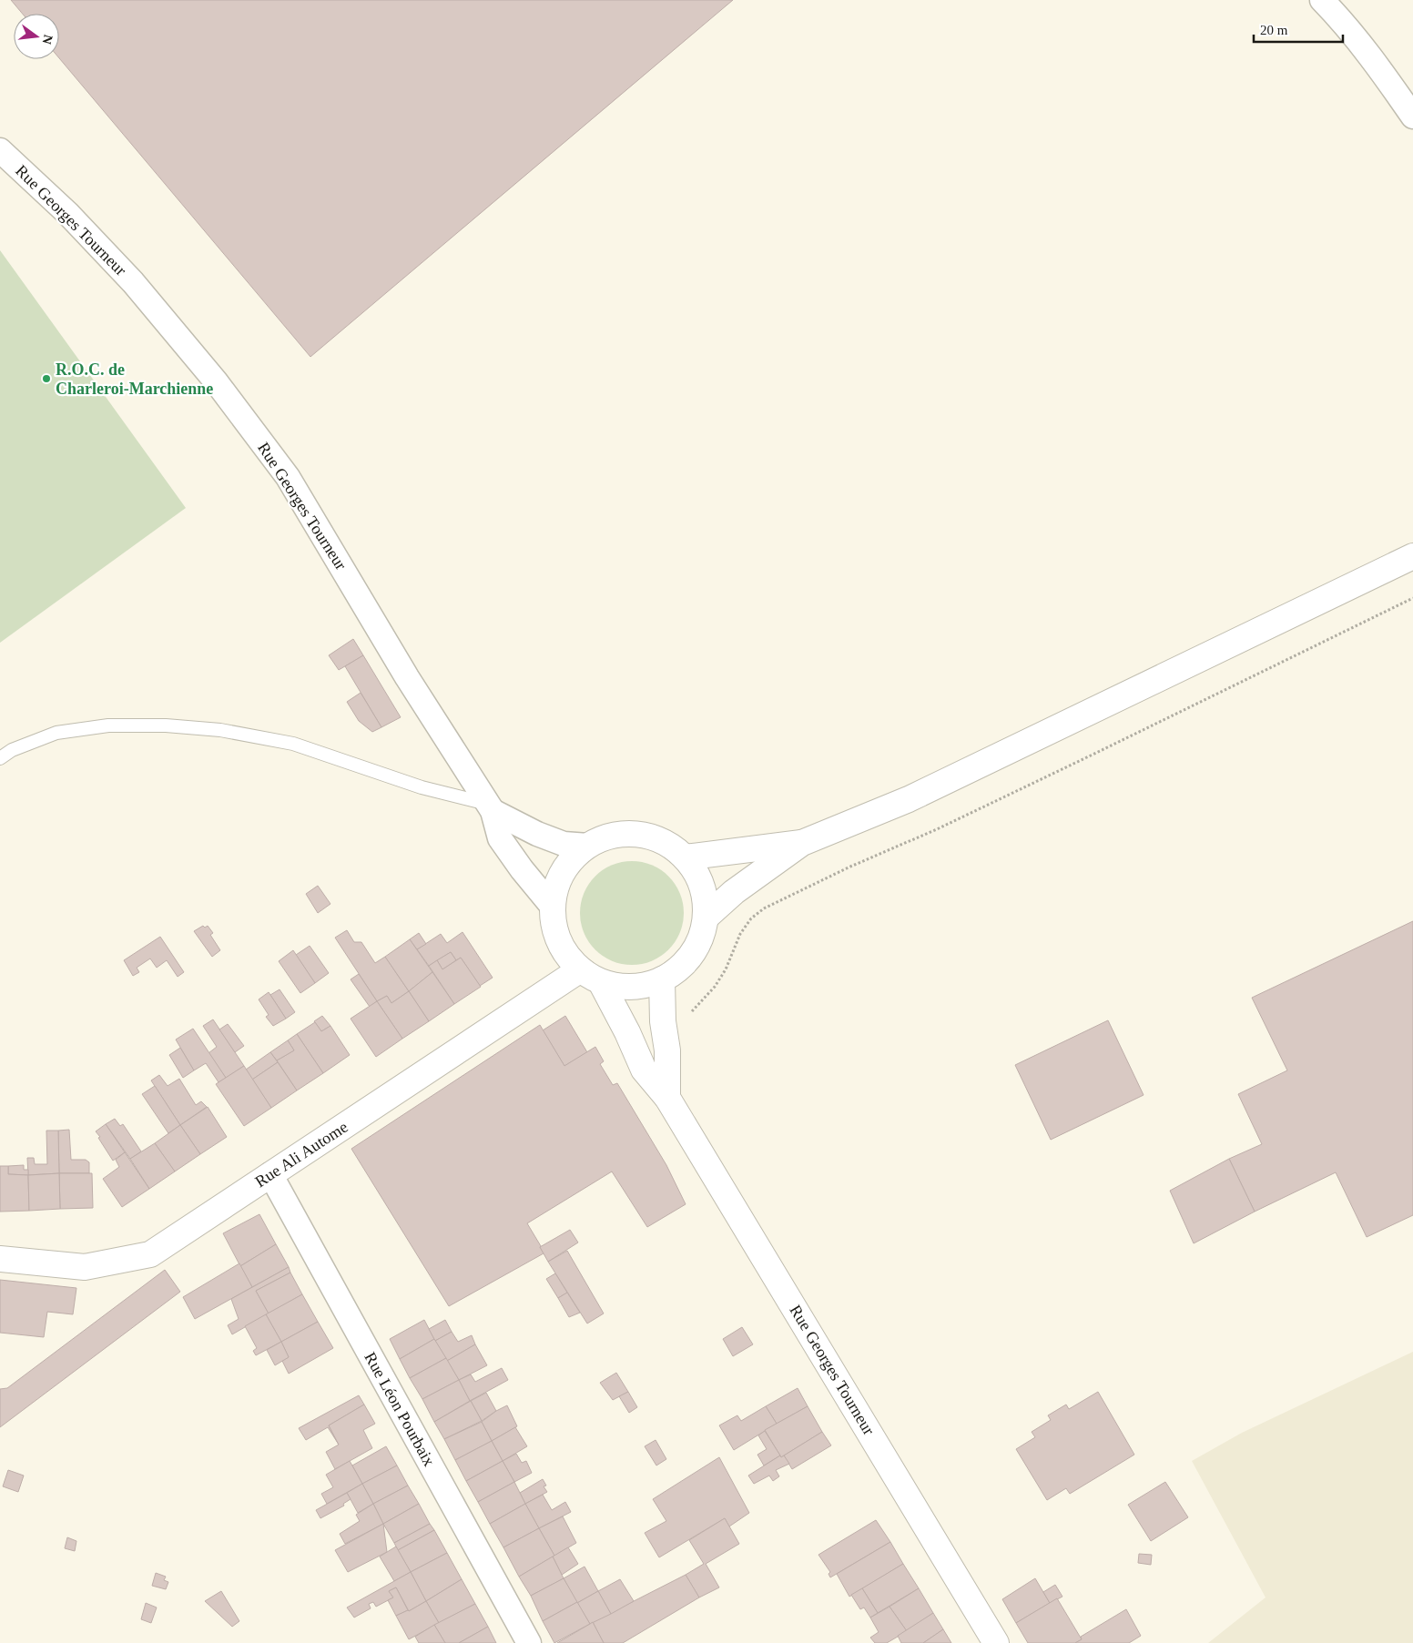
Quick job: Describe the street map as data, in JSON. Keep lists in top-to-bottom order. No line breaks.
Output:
{"streets":{"street":["Rue Georges Tourneur","Rue Ali Autome","Rue Léon Pourbaix"]},"crossings":[["Rue Georges Tourneur","Rue Ali Autome"],["Rue Ali Autome","Rue Léon Pourbaix"]],"places":["R.O.C. de Charleroi-Marchienne"],"scale_bar":"20 m","north":"right"}
